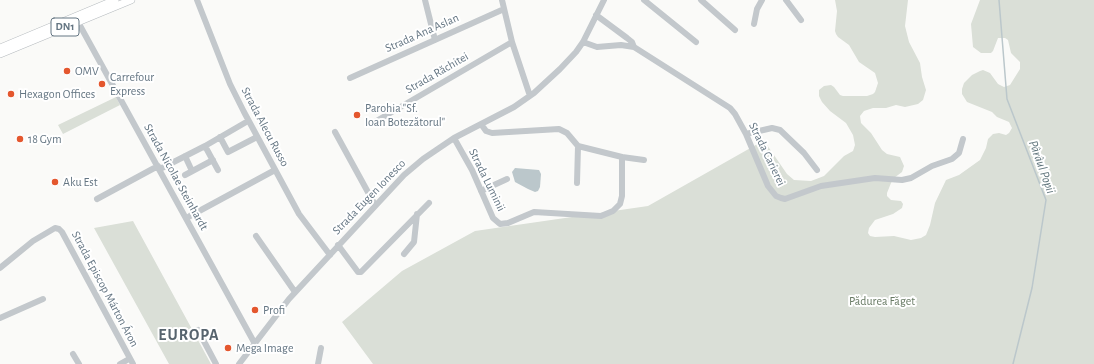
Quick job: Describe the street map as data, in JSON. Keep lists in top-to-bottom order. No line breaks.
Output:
{"streets":{"main road":["DN1"],"street":["Strada Ana Aslan","Strada Răchitei","Strada Alecu Russo","Strada Carierei","Strada Nicolae Steinhardt","Strada Luminii","Strada Eugen Ionesco","Strada Episcop Márton Áron"]},"crossings":[["DN1","Strada Nicolae Steinhardt"],["Strada Alecu Russo","Strada Eugen Ionesco"],["Strada Carierei","Strada Eugen Ionesco"],["Strada Nicolae Steinhardt","Strada Eugen Ionesco"],["Strada Luminii","Strada Eugen Ionesco"]],"districts":["EUROPA"],"water":["Pârâul Popii"],"parks":["Pădurea Făget"],"places":["OMV","Carrefour Express","Hexagon Offices","Parohia \"Sf. Ioan Botezătorul\"","18 Gym","Aku Est","Profi","Mega Image"]}
